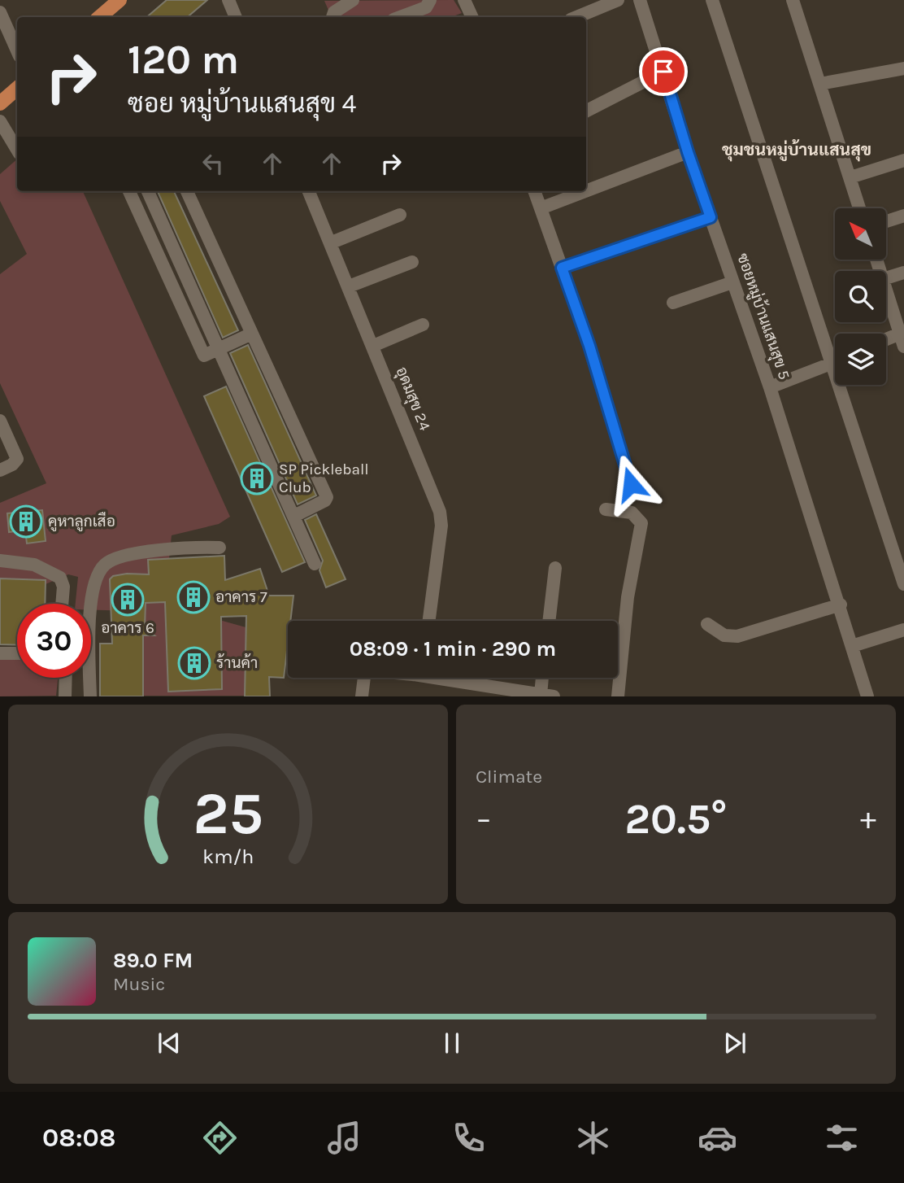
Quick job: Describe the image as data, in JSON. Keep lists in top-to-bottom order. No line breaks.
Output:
{"streets":{"street":["ซอยหมู่บ้านแสนสุข 5","อุดมสุข 24"]},"districts":["ชุมชนหมู่บ้านแสนสุข"],"places":{"building":["SP Pickleball Club","คูหาลูกเสือ","อาคาร 7","อาคาร 6","ร้านค้า"]},"north":"top left","page":{"turn":["120 m","ซอย หมู่บ้านแสนสุข 4"],"limit":"30","trip":"08:09 · 1 min · 290 m","tile":"Climate","heat":["−","20.5°","+"],"song":["89.0 FM","Music"],"tabs":"08:08","gauge":["25","km/h"]}}
